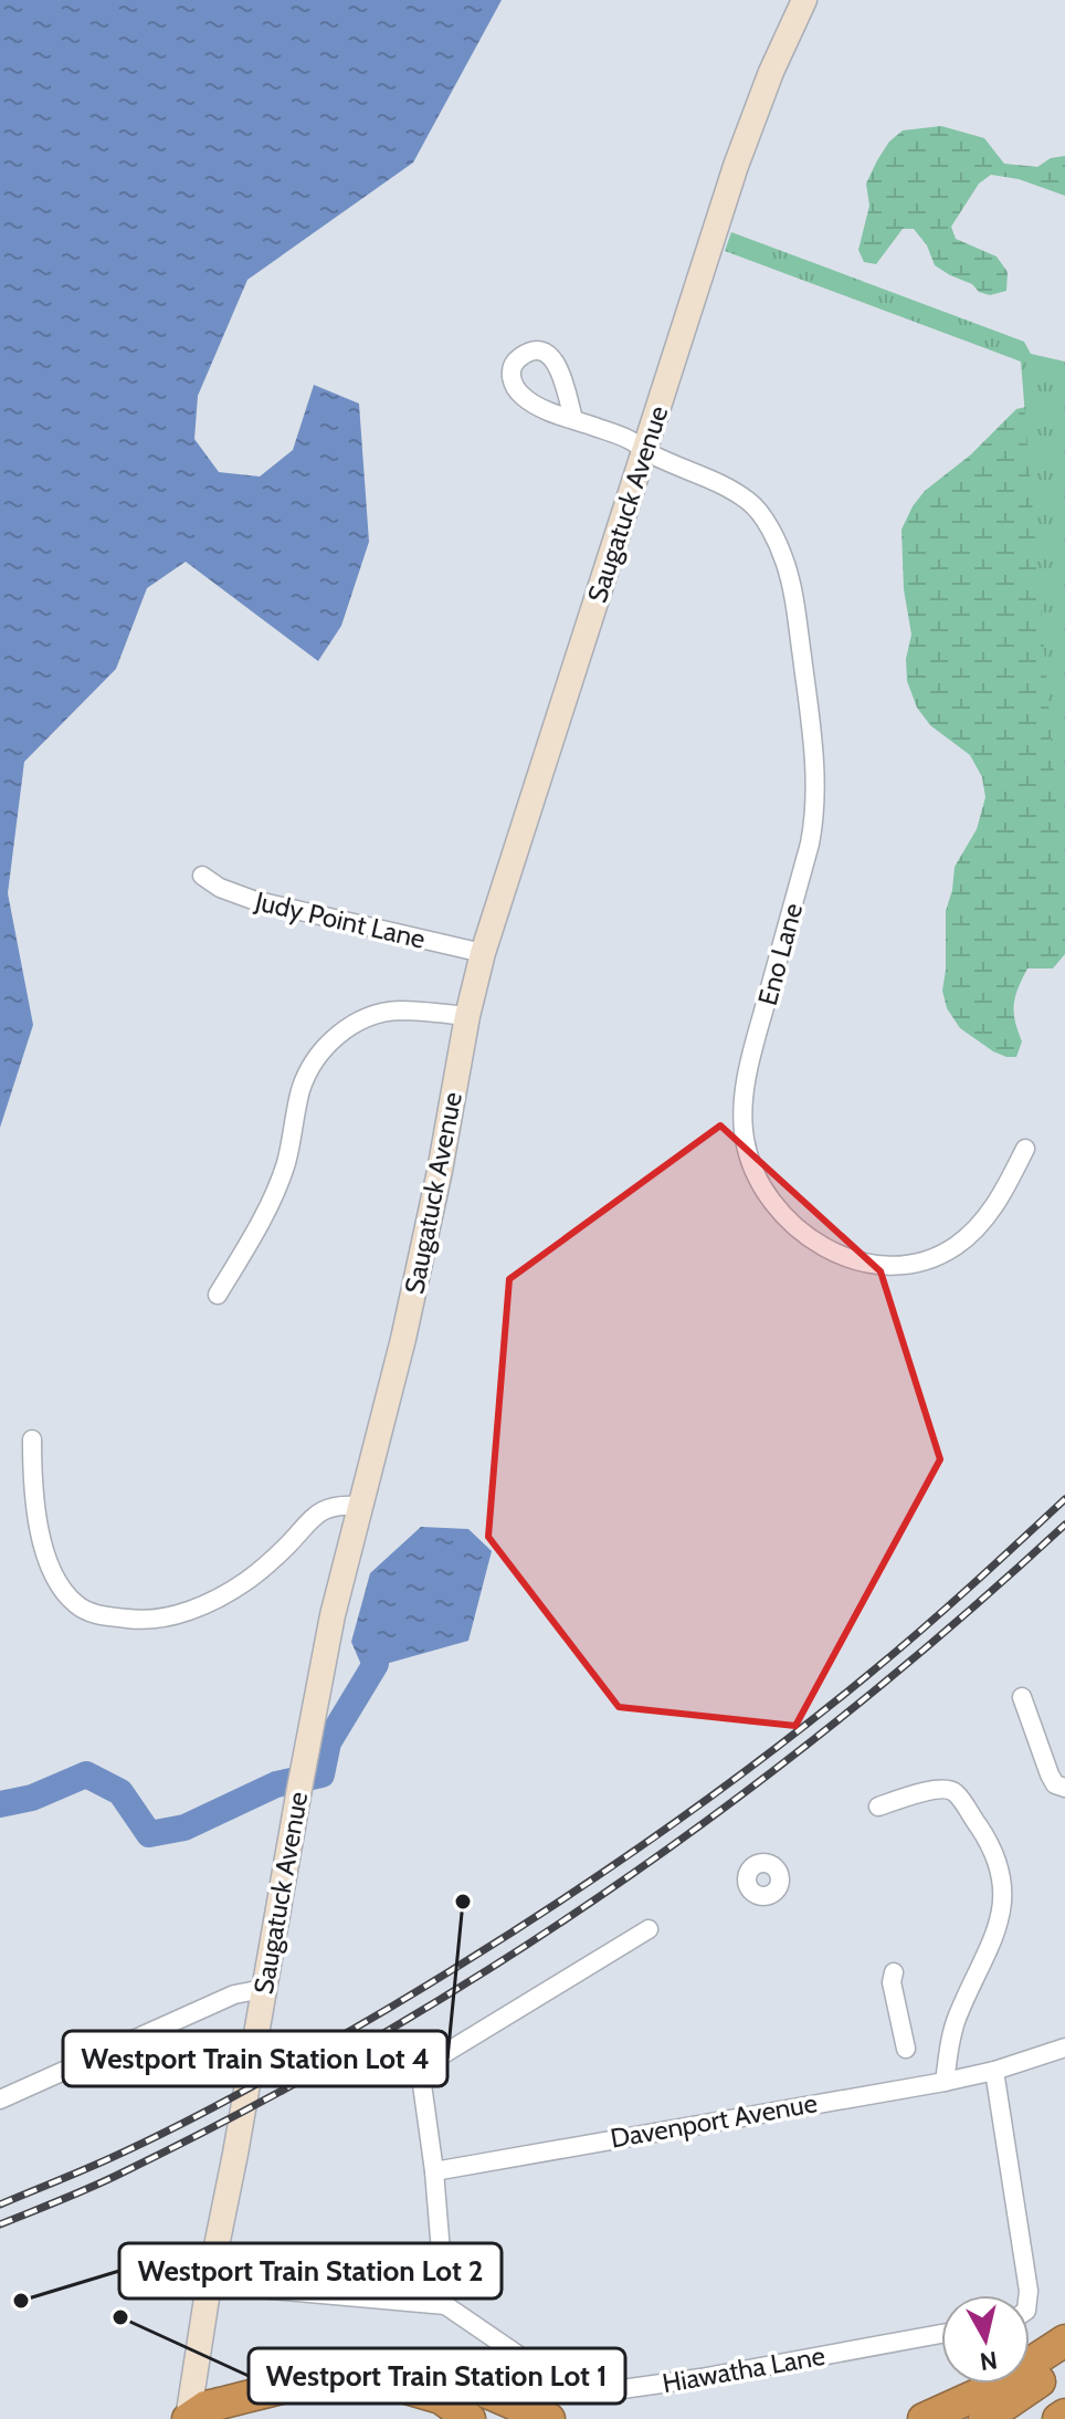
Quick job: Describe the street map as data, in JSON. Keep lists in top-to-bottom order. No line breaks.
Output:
{"streets":{"main road":["Saugatuck Avenue"],"street":["Judy Point Lane","Eno Lane","Davenport Avenue","Hiawatha Lane"]},"crossings":[["Saugatuck Avenue","Judy Point Lane"],["Saugatuck Avenue","Eno Lane"]],"places":["Westport Train Station Lot 4","Westport Train Station Lot 2","Westport Train Station Lot 1"],"north":"bottom"}
